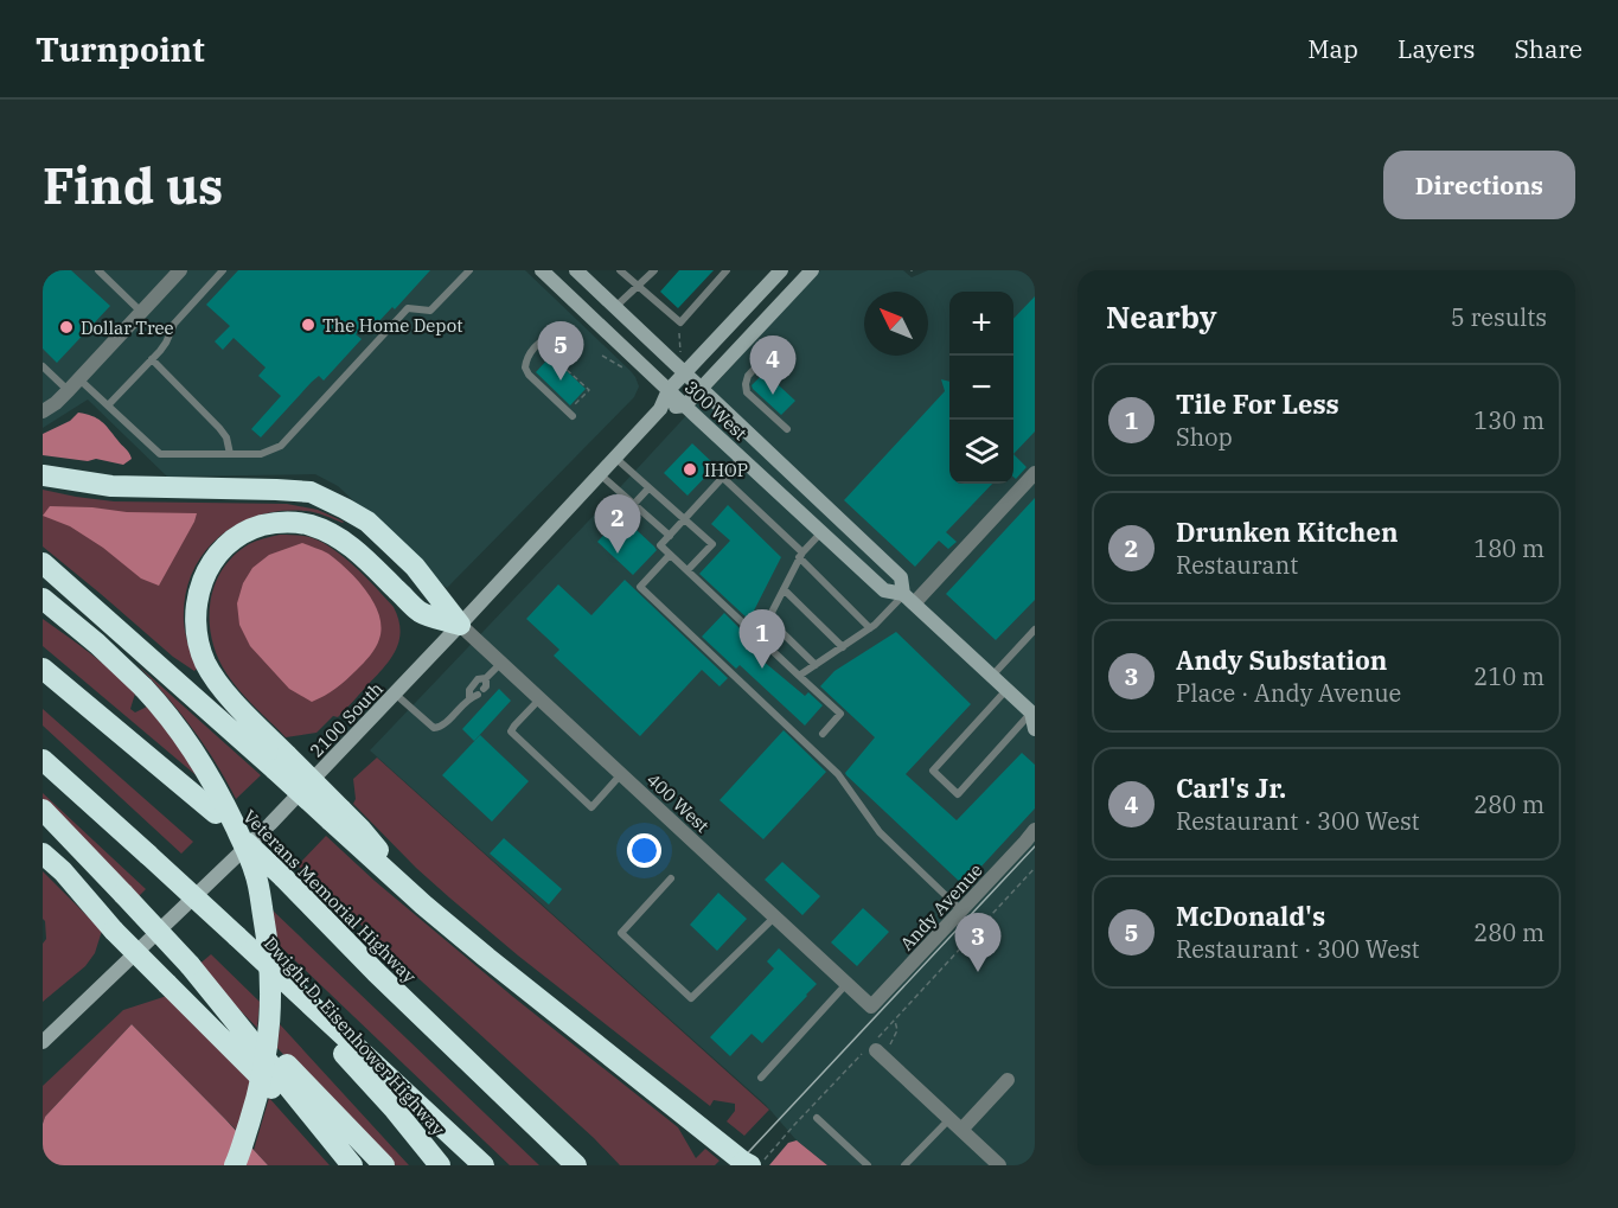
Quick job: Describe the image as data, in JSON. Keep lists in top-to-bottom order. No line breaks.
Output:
{"streets":{"highway":["Veterans Memorial Highway","Dwight D. Eisenhower Highway"],"main road":["300 West","2100 South"],"street":["400 West","Andy Avenue"]},"crossings":[["300 West","2100 South"],["2100 South","400 West"],["400 West","Andy Avenue"]],"places":["The Home Depot","Dollar Tree","IHOP"],"north":"top left","page":{"header":"Turnpoint","nav":["Map","Layers","Share"],"buttons":"Directions","title":"Find us","heading":["Nearby","5 results"],"map_buttons":["+","−"],"pins":["5","4","2","1","3"],"list":[{"mark":"1","name":"Tile For Less","note":"Shop","value":"130 m"},{"mark":"2","name":"Drunken Kitchen","note":"Restaurant","value":"180 m"},{"mark":"3","name":"Andy Substation","note":"Place · Andy Avenue","value":"210 m"},{"mark":"4","name":"Carl's Jr.","note":"Restaurant · 300 West","value":"280 m"},{"mark":"5","name":"McDonald's","note":"Restaurant · 300 West","value":"280 m"}]}}
